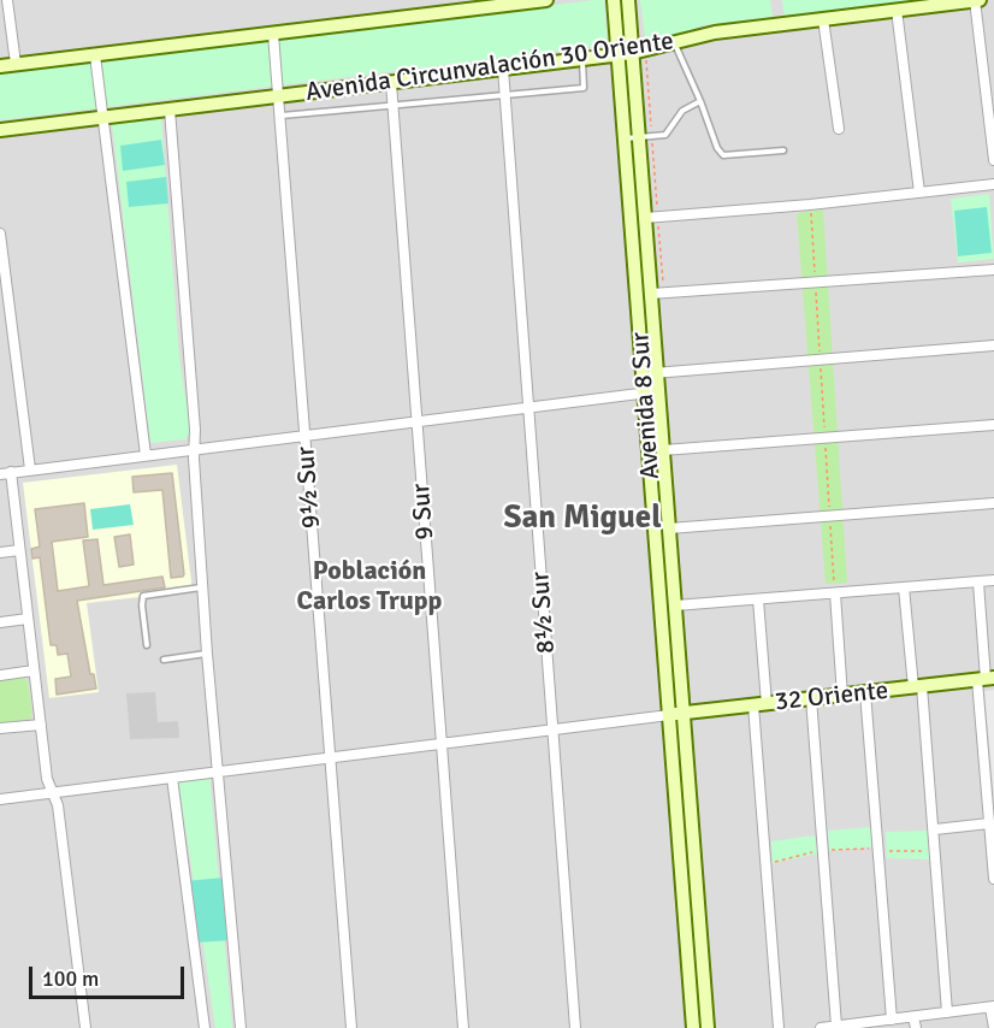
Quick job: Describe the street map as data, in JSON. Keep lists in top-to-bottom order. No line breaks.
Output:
{"streets":{"street":["Avenida Circunvalación 30 Oriente","Avenida 8 Sur","9½ Sur","9 Sur","8½ Sur","32 Oriente"]},"crossings":[["Avenida Circunvalación 30 Oriente","Avenida 8 Sur"],["Avenida Circunvalación 30 Oriente","9½ Sur"],["Avenida Circunvalación 30 Oriente","9 Sur"],["Avenida Circunvalación 30 Oriente","8½ Sur"],["Avenida 8 Sur","32 Oriente"]],"districts":["San Miguel","Población Carlos Trupp"],"scale_bar":"100 m"}
